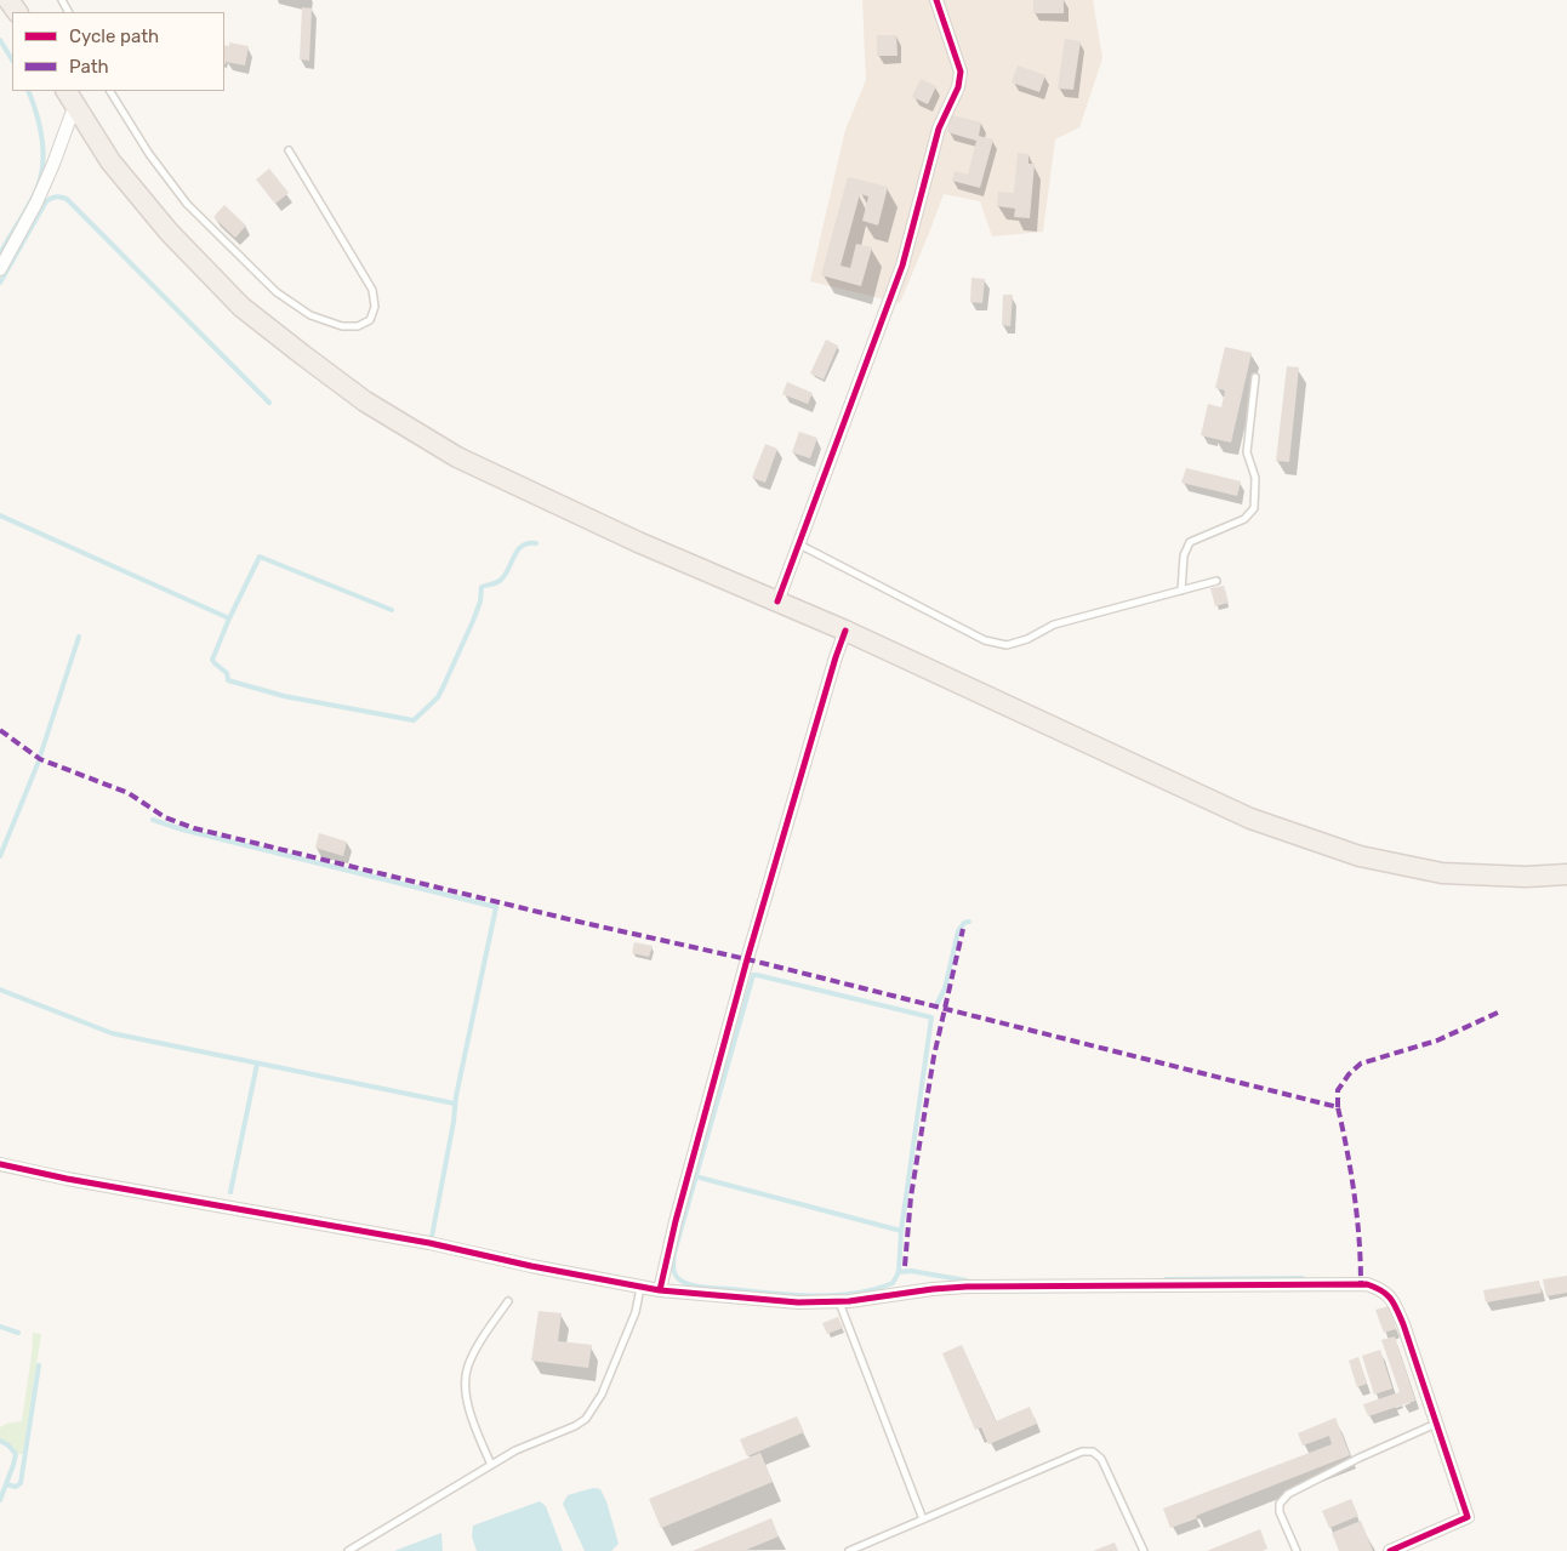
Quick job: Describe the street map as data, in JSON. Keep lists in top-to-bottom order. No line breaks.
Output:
{"legend":["Cycle path","Path"]}
